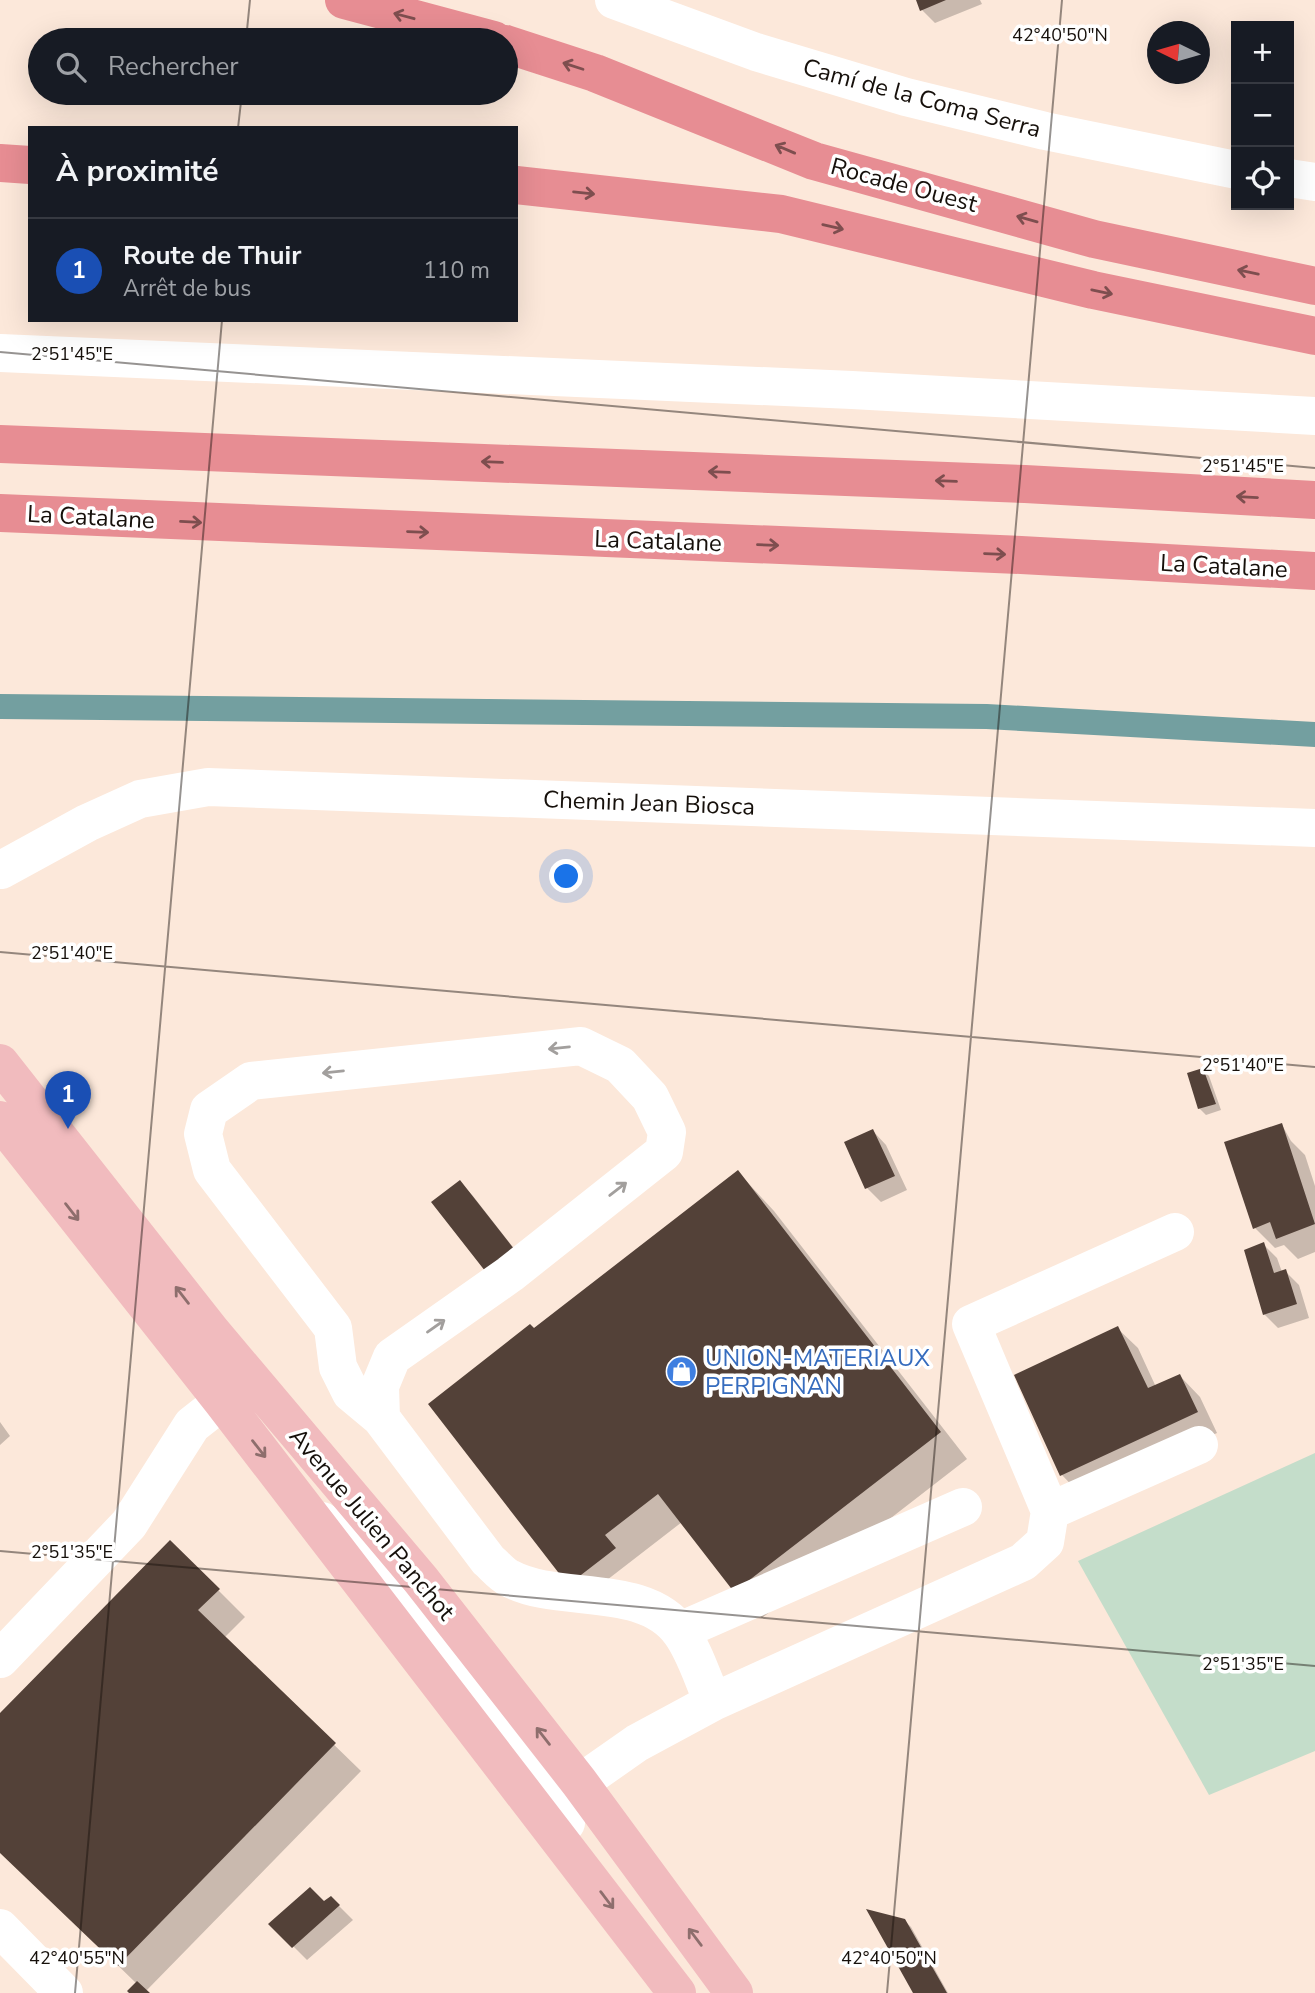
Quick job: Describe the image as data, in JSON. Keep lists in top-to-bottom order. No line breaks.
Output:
{"streets":{"highway":["Rocade Ouest","La Catalane"],"main road":["Avenue Julien Panchot"],"street":["Camí de la Coma Serra","Chemin Jean Biosca"]},"places":{"shop":["UNION-MATERIAUX PERPIGNAN"]},"north":"left","page":{"map_buttons":["+","−"],"search":"Rechercher","heading":"À proximité","list":[{"mark":"1","name":"Route de Thuir","note":"Arrêt de bus","value":"110 m"}],"pins":"1"},"coordinates":["42°40'50\"N","2°51'45\"E","2°51'40\"E","2°51'35\"E","42°40'55\"N"]}
